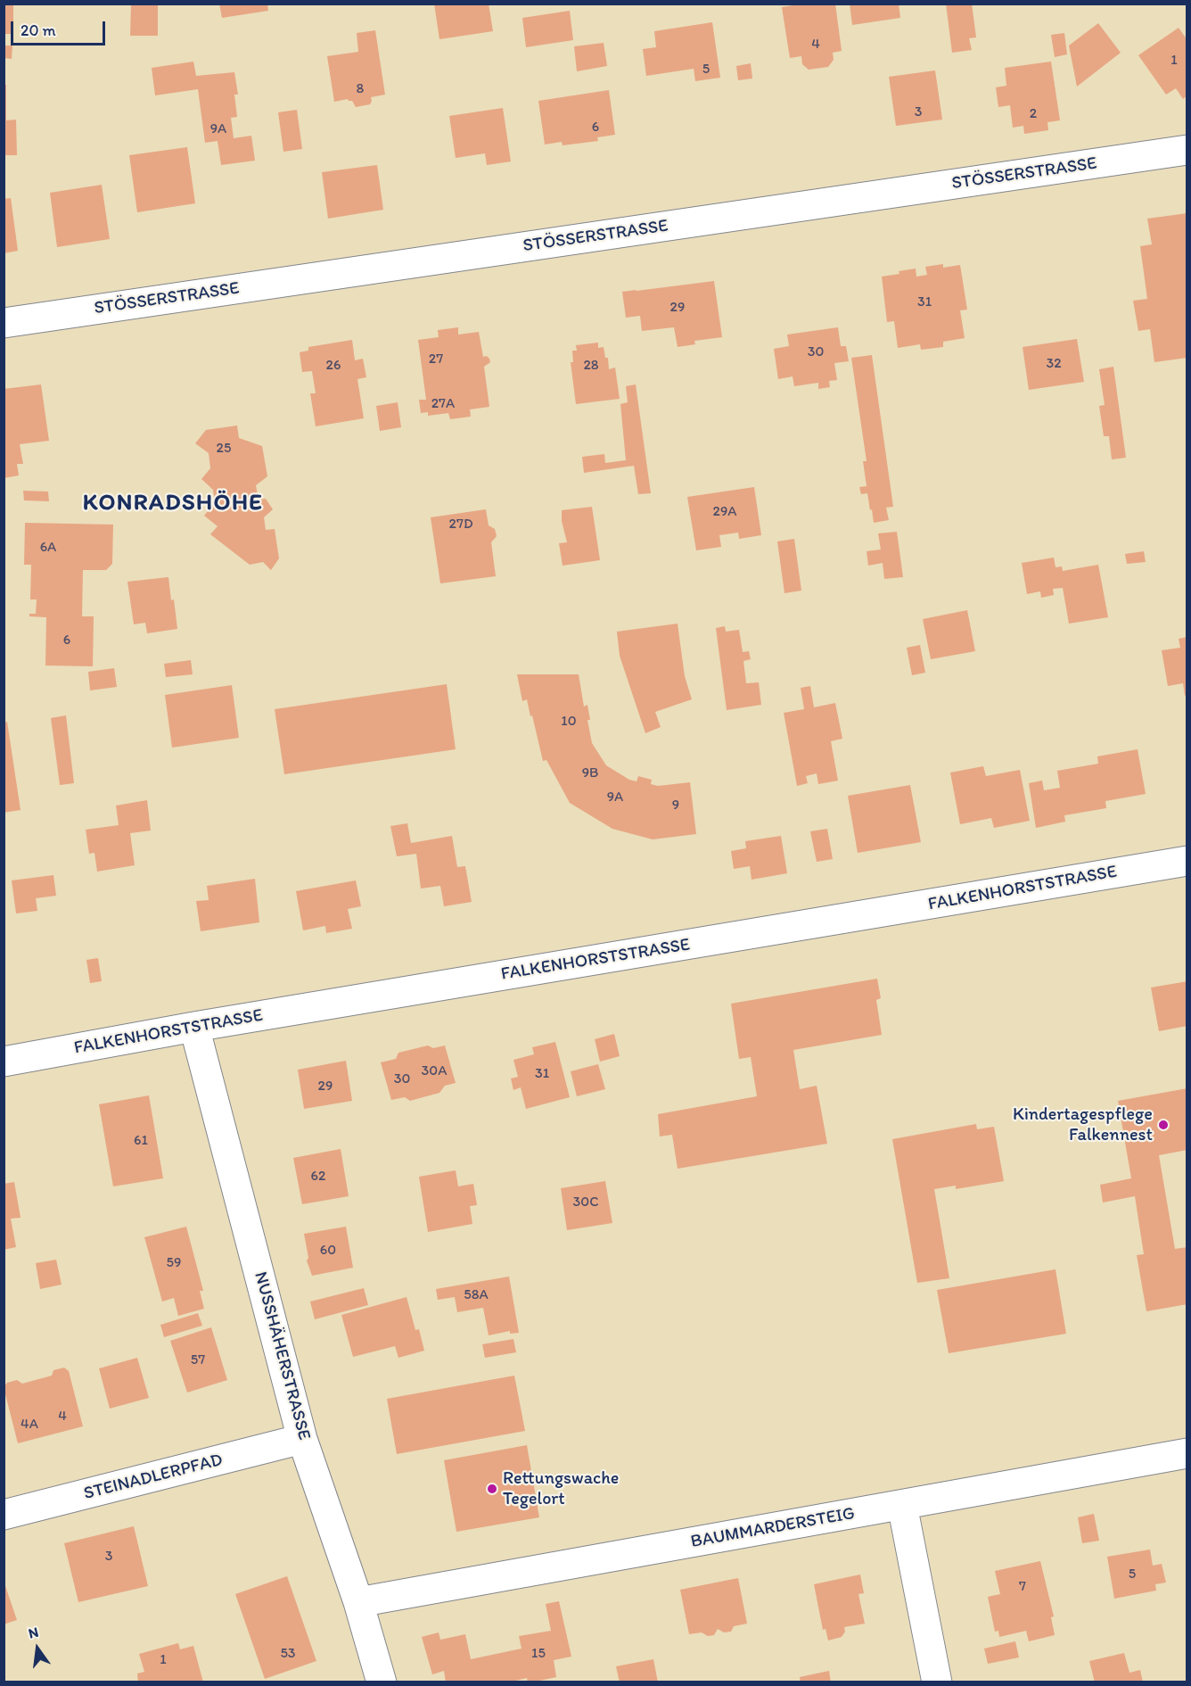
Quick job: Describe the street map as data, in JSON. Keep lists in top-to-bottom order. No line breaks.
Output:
{"streets":{"street":["STÖSSERSTRASSE","FALKENHORSTSTRASSE","NUSSHÄHERSTRASSE","STEINADLERPFAD","BAUMMARDERSTEIG"]},"crossings":[["FALKENHORSTSTRASSE","NUSSHÄHERSTRASSE"],["NUSSHÄHERSTRASSE","STEINADLERPFAD"],["NUSSHÄHERSTRASSE","BAUMMARDERSTEIG"]],"districts":["KONRADSHÖHE"],"places":["Kindertagespflege Falkennest","Rettungswache Tegelort"],"house_numbers":["4","1","5","8","3","2","6","9A","31","29","30","27","32","26","28","27A","25","29A","27D","6A","6","10","9B","9A","9","30A","31","30","29","61","62","30C","60","59","58A","57","4","4A","3","5","7","53","15","1"],"scale_bar":"20 m","north":"top"}
